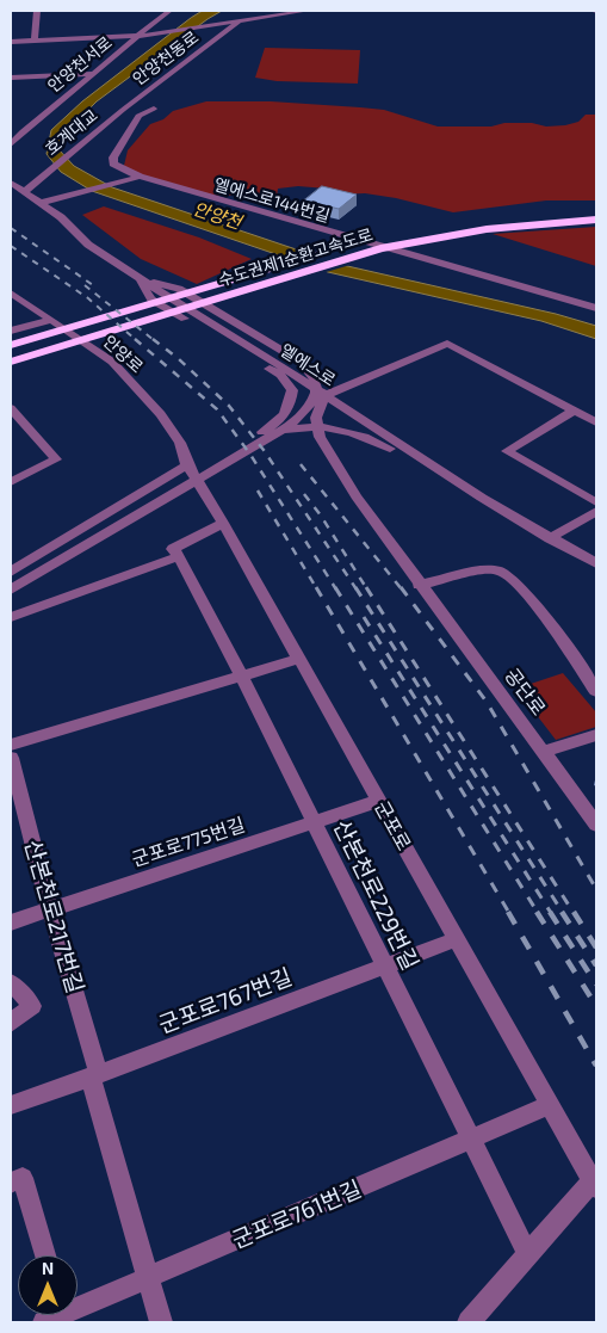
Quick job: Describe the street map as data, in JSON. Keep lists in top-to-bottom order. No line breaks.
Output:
{"streets":{"highway":["수도권제1순환고속도로"],"street":["안양천동로","안양천서로","호계대교","엘에스로144번길","안양로","엘에스로","공단로","군포로","군포로775번길","산본천로229번길","산본천로217번길","군포로767번길","군포로761번길"]},"crossings":[["안양천동로","호계대교"],["호계대교","엘에스로"],["안양로","군포로"],["엘에스로","공단로"],["군포로","군포로775번길"],["군포로","군포로767번길"],["군포로","군포로761번길"],["군포로775번길","산본천로229번길"],["군포로775번길","산본천로217번길"],["산본천로229번길","군포로767번길"],["산본천로229번길","군포로761번길"],["산본천로217번길","군포로767번길"],["산본천로217번길","군포로761번길"]],"water":["안양천"],"north":"top"}
